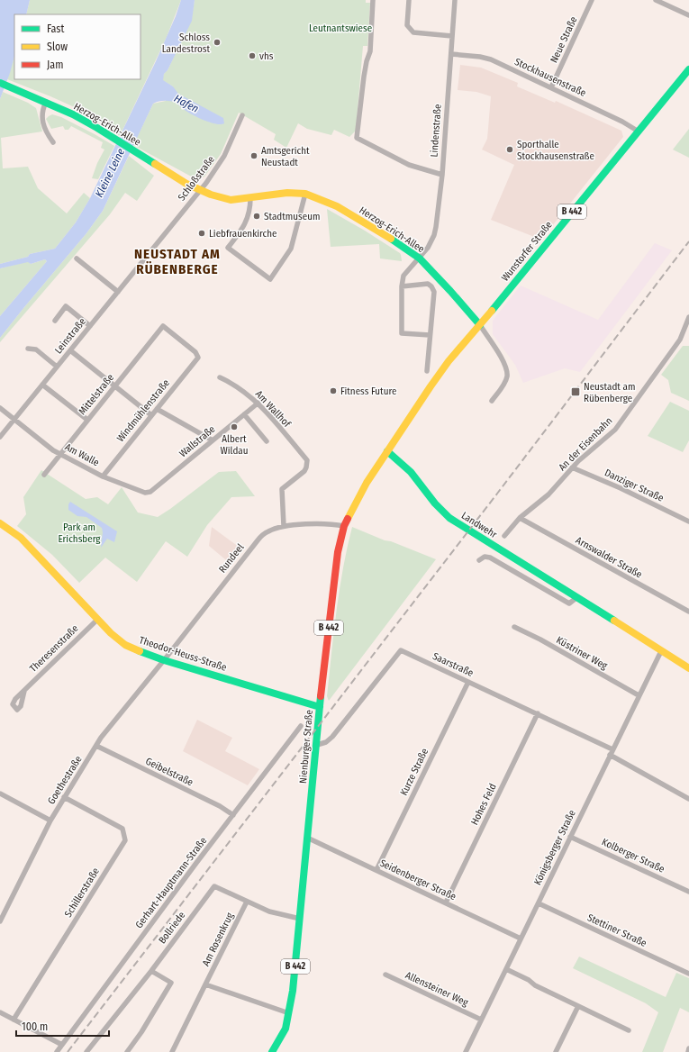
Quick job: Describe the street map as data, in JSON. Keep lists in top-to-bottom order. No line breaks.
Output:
{"streets":{"main road":["Herzog-Erich-Allee","B 442","Wunstorfer Straße","Landwehr","Theodor-Heuss-Straße","Nienburger Straße"],"street":["Neue Straße","Stockhausenstraße","Lindenstraße","Schloßstraße","Leinstraße","Mittelstraße","Am Wallhof","Windmühlenstraße","Wallstraße","An der Eisenbahn","Am Walle","Danziger Straße","Arnswalder Straße","Rundeel","Theresenstraße","Küstriner Weg","Saarstraße","Geibelstraße","Kurze Straße","Goethestraße","Hohes Feld","Königsberger Straße","Kolberger Straße","Seidenberger Straße","Gerhart-Hauptmann-Straße","Schillerstraße","Bollriede","Stettiner Straße","Am Rosenkrug","Allensteiner Weg"]},"crossings":[["Neue Straße","Stockhausenstraße"],["Stockhausenstraße","Lindenstraße"],["Stockhausenstraße","Wunstorfer Straße"],["Herzog-Erich-Allee","Lindenstraße"],["Herzog-Erich-Allee","Schloßstraße"],["Herzog-Erich-Allee","Wunstorfer Straße"],["Schloßstraße","Leinstraße"],["Wunstorfer Straße","Landwehr"],["Wunstorfer Straße","Nienburger Straße"],["Leinstraße","Am Walle"],["Mittelstraße","Windmühlenstraße"],["Mittelstraße","Am Walle"],["Am Wallhof","Wallstraße"],["Am Wallhof","Rundeel"],["Windmühlenstraße","Am Walle"],["Wallstraße","Am Walle"],["An der Eisenbahn","Danziger Straße"],["An der Eisenbahn","Arnswalder Straße"],["Landwehr","Nienburger Straße"],["Landwehr","Königsberger Straße"],["Rundeel","Theodor-Heuss-Straße"],["Rundeel","Nienburger Straße"],["Rundeel","Goethestraße"],["Theresenstraße","Theodor-Heuss-Straße"],["Küstriner Weg","Königsberger Straße"],["Theodor-Heuss-Straße","Nienburger Straße"],["Theodor-Heuss-Straße","Goethestraße"],["Saarstraße","Nienburger Straße"],["Saarstraße","Kurze Straße"],["Saarstraße","Hohes Feld"],["Saarstraße","Königsberger Straße"],["Nienburger Straße","Seidenberger Straße"],["Nienburger Straße","Bollriede"],["Geibelstraße","Goethestraße"],["Geibelstraße","Gerhart-Hauptmann-Straße"],["Kurze Straße","Seidenberger Straße"],["Goethestraße","Schillerstraße"],["Hohes Feld","Seidenberger Straße"],["Königsberger Straße","Kolberger Straße"],["Königsberger Straße","Seidenberger Straße"],["Königsberger Straße","Stettiner Straße"],["Königsberger Straße","Allensteiner Weg"],["Bollriede","Am Rosenkrug"]],"districts":["NEUSTADT AM RÜBENBERGE"],"water":["Hafen","Kleine Leine"],"parks":["Leutnantswiese","Park am Erichsberg"],"places":{"other":["Schloss Landestrost","vhs","Sporthalle Stockhausenstraße","Amtsgericht Neustadt","Stadtmuseum","Liebfrauenkirche","Fitness Future","Albert Wildau"],"transit":["Neustadt am Rübenberge"]},"legend":["Fast","Slow","Jam"],"scale_bar":"100 m"}
